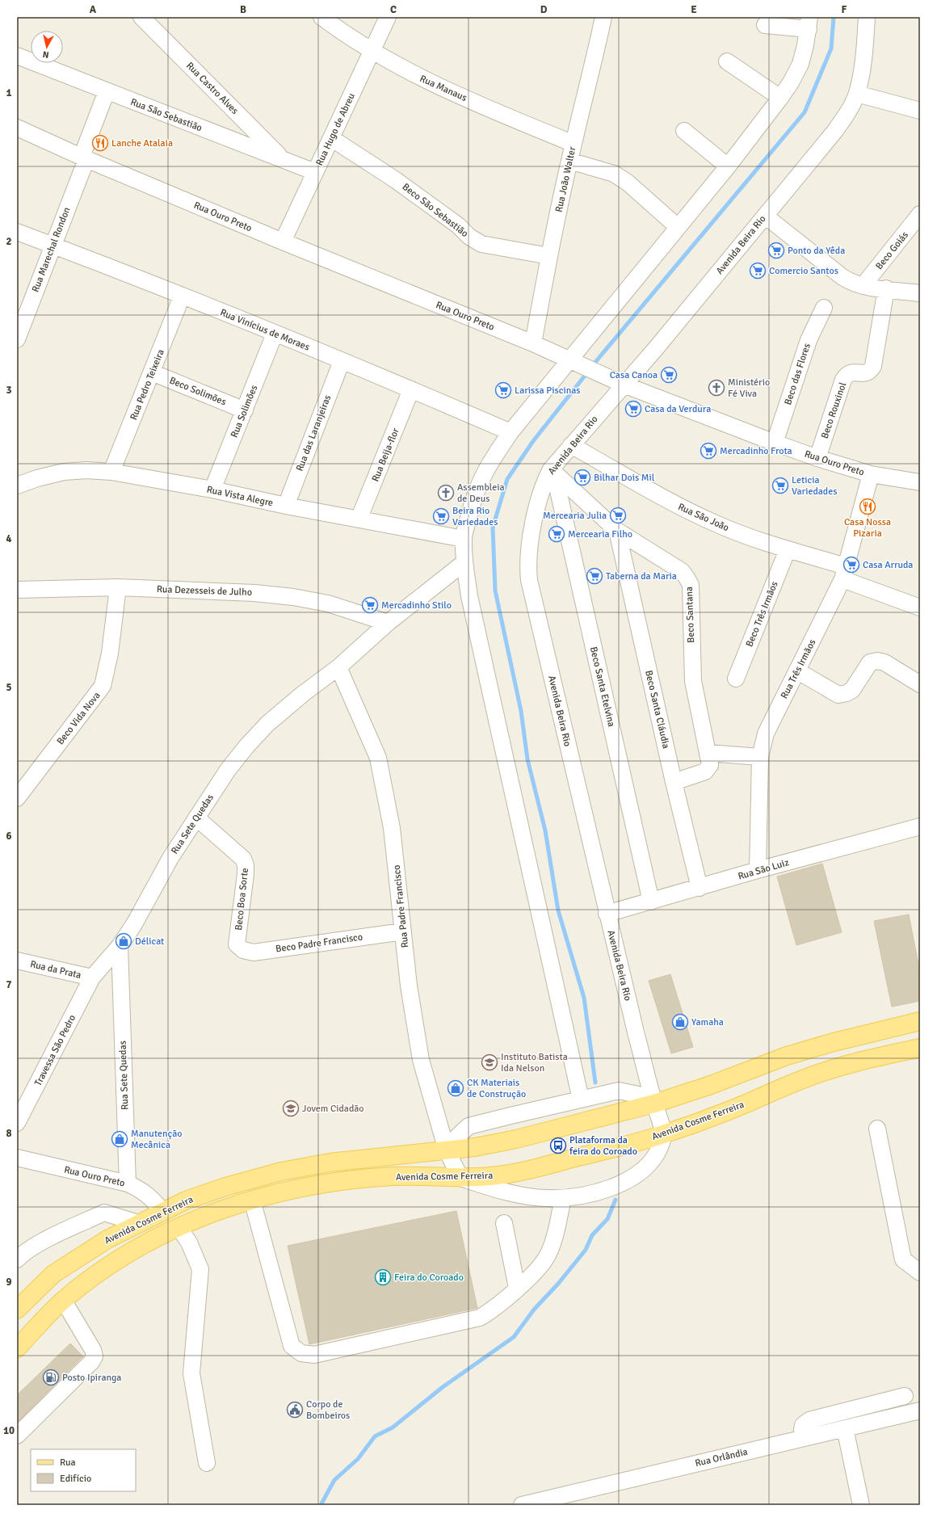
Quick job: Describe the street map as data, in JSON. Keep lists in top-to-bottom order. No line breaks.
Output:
{"streets":{"main road":["Avenida Cosme Ferreira"],"street":["Rua Castro Alves","Rua Manaus","Rua São Sebastião","Rua Hugo de Abreu","Rua João Walter","Beco São Sebastião","Rua Ouro Preto","Avenida Beira Rio","Rua Marechal Rondon","Beco Goiás","Rua Vinícius de Moraes","Beco das Flores","Rua Pedro Teixeira","Beco Solimões","Beco Rouxinol","Rua Solimões","Rua das Laranjeiras","Rua Beija-flor","Rua Vista Alegre","Rua São João","Rua Dezesseis de Julho","Beco Três Irmãos","Beco Santana","Rua Três Irmãos","Beco Santa Etelvina","Beco Santa Cláudia","Beco Vida Nova","Rua Sete Quedas","Rua São Luiz","Beco Boa Sorte","Rua Padre Francisco","Beco Padre Francisco","Rua da Prata","Travessa São Pedro","Rua Orlândia"]},"crossings":[["Rua Castro Alves","Rua São Sebastião"],["Rua Manaus","Rua Hugo de Abreu"],["Rua Manaus","Rua João Walter"],["Rua São Sebastião","Rua Hugo de Abreu"],["Rua São Sebastião","Rua Marechal Rondon"],["Rua Hugo de Abreu","Beco São Sebastião"],["Rua Hugo de Abreu","Rua Ouro Preto"],["Rua João Walter","Beco São Sebastião"],["Rua João Walter","Rua Ouro Preto"],["Rua Ouro Preto","Avenida Beira Rio"],["Rua Ouro Preto","Rua Marechal Rondon"],["Rua Ouro Preto","Beco das Flores"],["Rua Ouro Preto","Beco Rouxinol"],["Rua Ouro Preto","Rua Três Irmãos"],["Rua Ouro Preto","Rua Sete Quedas"],["Rua Ouro Preto","Avenida Cosme Ferreira"],["Avenida Beira Rio","Rua São João"],["Avenida Beira Rio","Beco Santana"],["Avenida Beira Rio","Beco Santa Etelvina"],["Avenida Beira Rio","Rua São Luiz"],["Avenida Beira Rio","Avenida Cosme Ferreira"],["Rua Marechal Rondon","Rua Vinícius de Moraes"],["Rua Vinícius de Moraes","Rua Pedro Teixeira"],["Rua Vinícius de Moraes","Rua Solimões"],["Rua Vinícius de Moraes","Rua das Laranjeiras"],["Rua Vinícius de Moraes","Rua Beija-flor"],["Rua Pedro Teixeira","Beco Solimões"],["Rua Pedro Teixeira","Rua Vista Alegre"],["Beco Solimões","Rua Solimões"],["Rua Solimões","Rua Vista Alegre"],["Rua das Laranjeiras","Rua Vista Alegre"],["Rua Beija-flor","Rua Vista Alegre"],["Rua São João","Beco Três Irmãos"],["Rua São João","Rua Três Irmãos"],["Rua Dezesseis de Julho","Beco Vida Nova"],["Rua Dezesseis de Julho","Rua Sete Quedas"],["Beco Santana","Beco Santa Etelvina"],["Beco Santana","Beco Santa Cláudia"],["Rua Três Irmãos","Rua São Luiz"],["Beco Santa Etelvina","Rua São Luiz"],["Beco Santa Cláudia","Rua São Luiz"],["Rua Sete Quedas","Beco Boa Sorte"],["Rua Sete Quedas","Rua Padre Francisco"],["Rua Sete Quedas","Rua da Prata"],["Beco Boa Sorte","Beco Padre Francisco"],["Rua Padre Francisco","Beco Padre Francisco"],["Rua Padre Francisco","Avenida Cosme Ferreira"],["Rua da Prata","Travessa São Pedro"]],"places":{"restaurant":["Lanche Atalaia","Casa Nossa Pizaria"],"supermarket":["Ponto da Yêda","Comercio Santos","Casa Canoa","Larissa Piscinas","Casa da Verdura","Mercadinho Frota","Bilhar Dois Mil","Leticia Variedades","Mercearia Julia","Beira Rio Variedades","Mercearia Filho","Casa Arruda","Taberna da Maria","Mercadinho Stilo"],"church":["Ministério Fé Viva","Assembleia de Deus"],"shop":["Délicat","Yamaha","CK Materiais de Construção","Manutenção Mecânica"],"school or university":["Instituto Batista Ida Nelson","Jovem Cidadão"],"bus stop":["Plataforma da feira do Coroado"],"building":["Feira do Coroado"],"fuel station":["Posto Ipiranga"],"public building":["Corpo de Bombeiros"]},"legend":["Rua","Edifício"],"north":"bottom","grid":{"columns":["A","B","C","D","E","F"],"rows":["1","2","3","4","5","6","7","8","9","10"]}}
